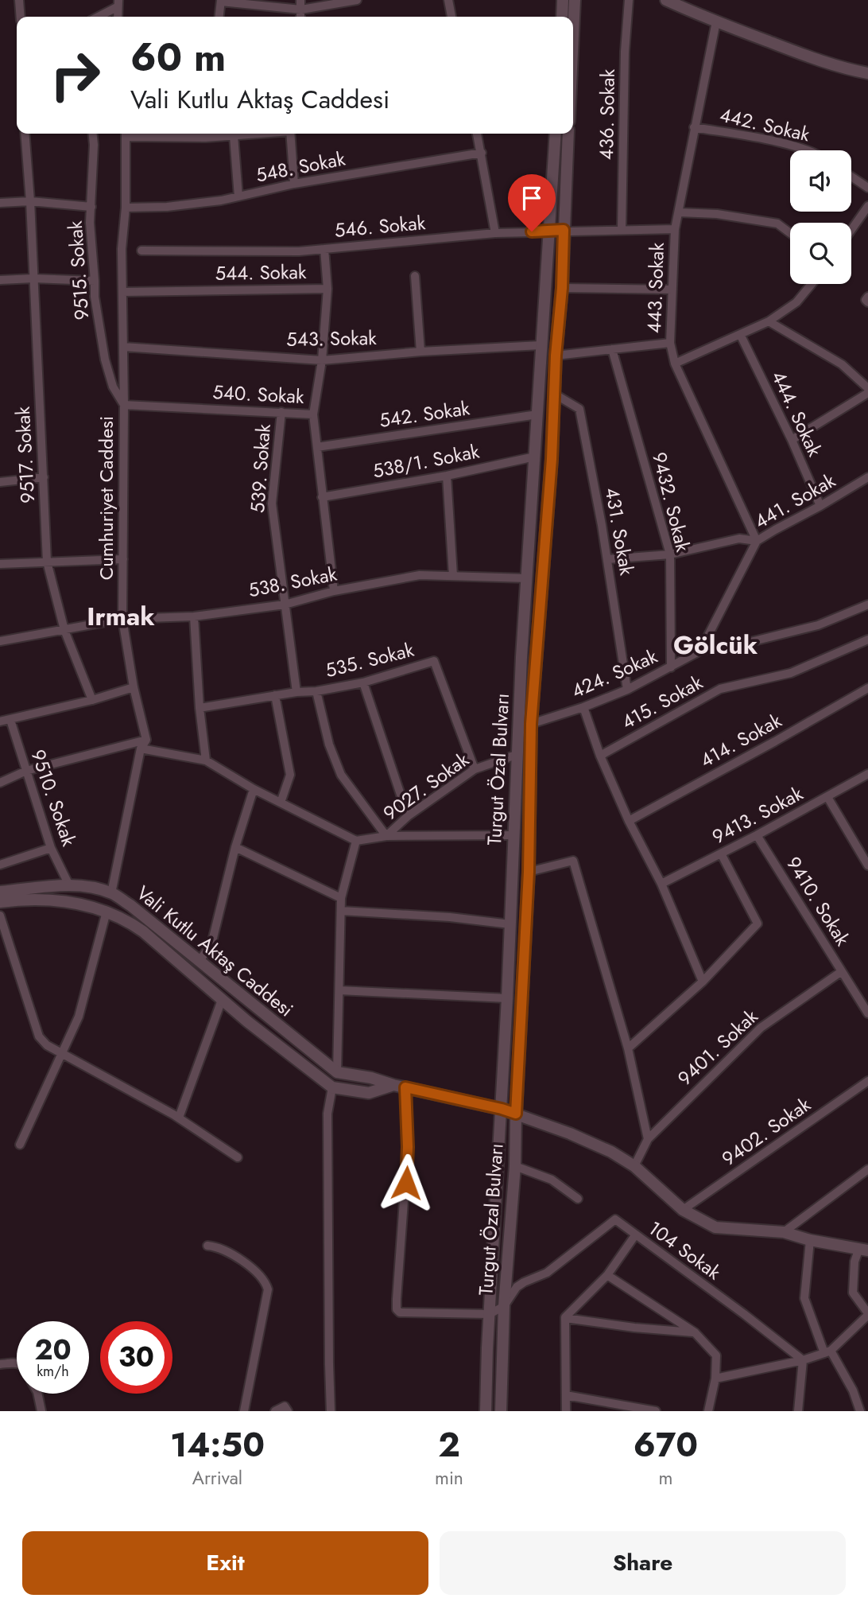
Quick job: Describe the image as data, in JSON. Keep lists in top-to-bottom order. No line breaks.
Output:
{"streets":{"street":["436. Sokak","442. Sokak","548. Sokak","546. Sokak","9515. Sokak","544. Sokak","443. Sokak","543. Sokak","540. Sokak","444. Sokak","542. Sokak","9517. Sokak","538/1. Sokak","539. Sokak","Cumhuriyet Caddesi","441. Sokak","9432. Sokak","431. Sokak","538. Sokak","535. Sokak","424. Sokak","415. Sokak","414. Sokak","Turgut Özal Bulvarı","9027. Sokak","9510. Sokak","9413. Sokak","9410. Sokak","Vali Kutlu Aktaş Caddesi","9401. Sokak","9402. Sokak","104 Sokak"]},"crossings":[["436. Sokak","546. Sokak"],["442. Sokak","443. Sokak"],["548. Sokak","Cumhuriyet Caddesi"],["546. Sokak","443. Sokak"],["546. Sokak","Turgut Özal Bulvarı"],["9515. Sokak","540. Sokak"],["9515. Sokak","Cumhuriyet Caddesi"],["544. Sokak","543. Sokak"],["544. Sokak","540. Sokak"],["544. Sokak","Cumhuriyet Caddesi"],["443. Sokak","441. Sokak"],["543. Sokak","Cumhuriyet Caddesi"],["543. Sokak","Turgut Özal Bulvarı"],["540. Sokak","542. Sokak"],["540. Sokak","538/1. Sokak"],["540. Sokak","539. Sokak"],["540. Sokak","Cumhuriyet Caddesi"],["540. Sokak","538. Sokak"],["444. Sokak","441. Sokak"],["542. Sokak","Turgut Özal Bulvarı"],["9517. Sokak","538. Sokak"],["538/1. Sokak","Turgut Özal Bulvarı"],["539. Sokak","538. Sokak"],["539. Sokak","535. Sokak"],["Cumhuriyet Caddesi","538. Sokak"],["441. Sokak","424. Sokak"],["9432. Sokak","424. Sokak"],["431. Sokak","424. Sokak"],["431. Sokak","Turgut Özal Bulvarı"],["538. Sokak","Turgut Özal Bulvarı"],["535. Sokak","9027. Sokak"],["424. Sokak","Turgut Özal Bulvarı"],["Turgut Özal Bulvarı","9027. Sokak"],["Turgut Özal Bulvarı","Vali Kutlu Aktaş Caddesi"],["Turgut Özal Bulvarı","104 Sokak"],["9510. Sokak","Vali Kutlu Aktaş Caddesi"],["9413. Sokak","9410. Sokak"],["9410. Sokak","9401. Sokak"],["Vali Kutlu Aktaş Caddesi","9401. Sokak"],["Vali Kutlu Aktaş Caddesi","9402. Sokak"]],"districts":["Irmak","Gölcük"],"page":{"turn":["60 m","Vali Kutlu Aktaş Caddesi"],"speed":"20 km/h","limit":"30","eta":["14:50","Arrival","2","min","670","m"],"buttons":["Exit","Share"]}}
